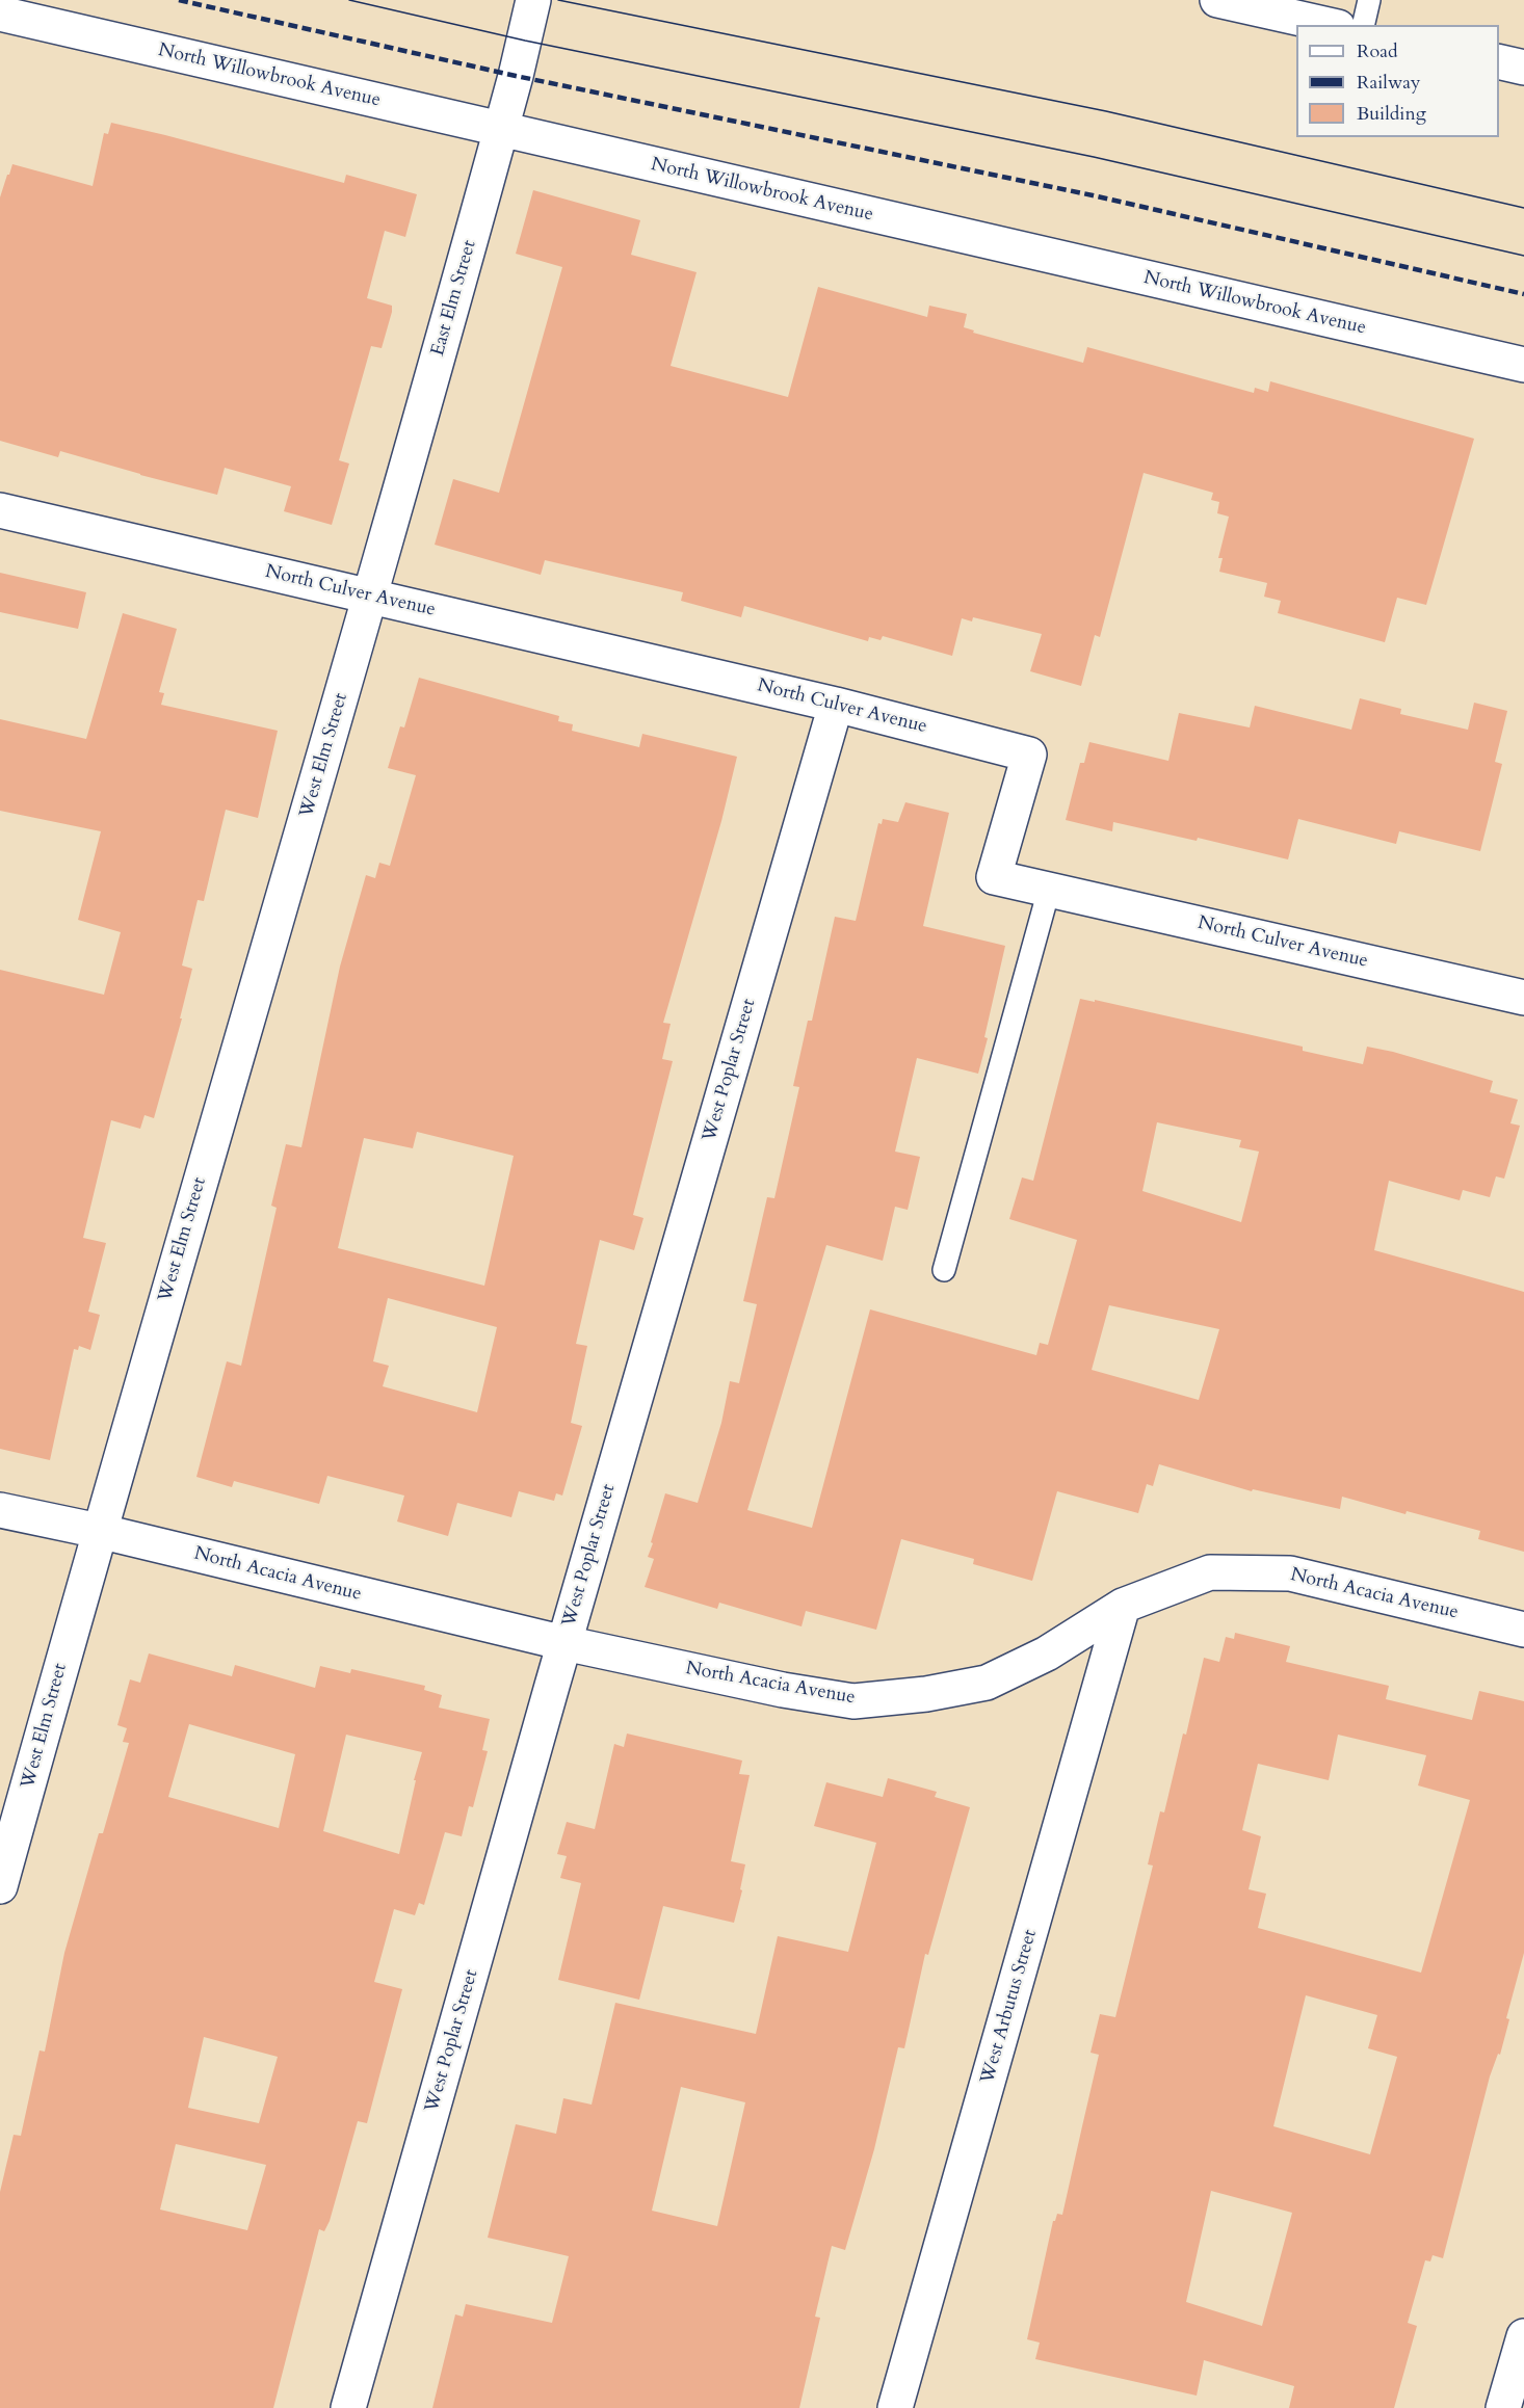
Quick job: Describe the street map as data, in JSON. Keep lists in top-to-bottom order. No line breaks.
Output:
{"streets":{"street":["North Willowbrook Avenue","East Elm Street","North Culver Avenue","West Elm Street","West Poplar Street","North Acacia Avenue","West Arbutus Street"]},"crossings":[["North Willowbrook Avenue","East Elm Street"],["East Elm Street","North Culver Avenue"],["East Elm Street","West Elm Street"],["North Culver Avenue","West Elm Street"],["North Culver Avenue","West Poplar Street"],["West Elm Street","North Acacia Avenue"],["West Poplar Street","North Acacia Avenue"],["North Acacia Avenue","West Arbutus Street"]],"legend":["Road","Railway","Building"]}
